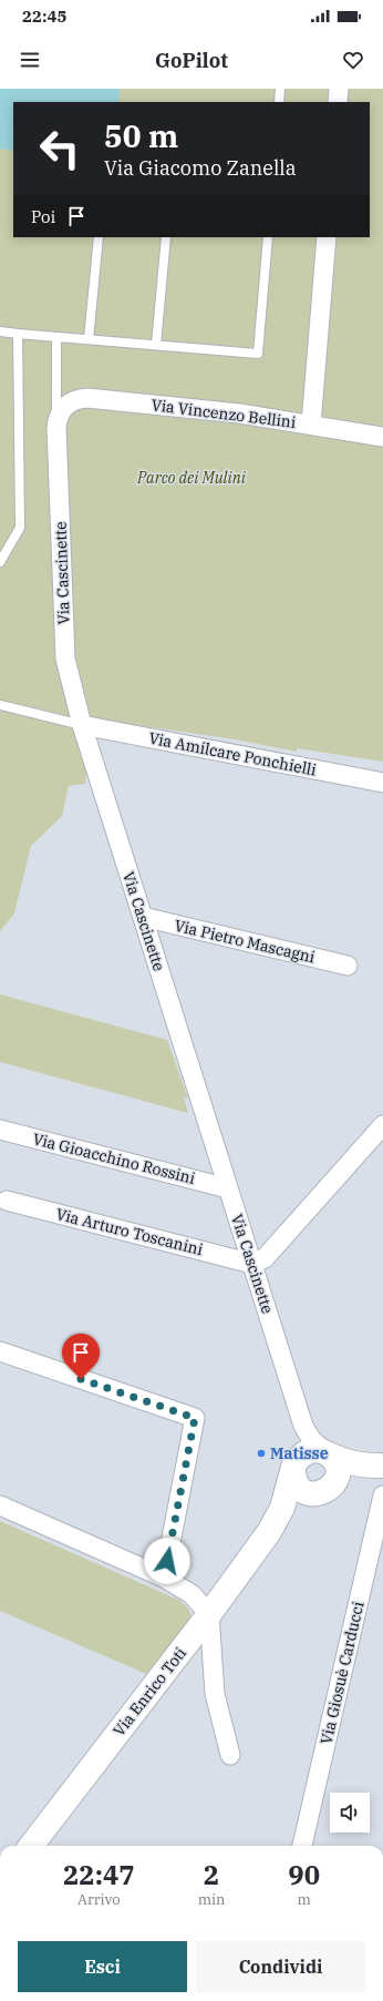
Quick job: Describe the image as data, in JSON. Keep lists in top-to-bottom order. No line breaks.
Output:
{"streets":{"street":["Via Vincenzo Bellini","Via Cascinette","Via Amilcare Ponchielli","Via Pietro Mascagni","Via Gioacchino Rossini","Via Arturo Toscanini","Via Giosuè Carducci","Via Enrico Toti"]},"crossings":[["Via Vincenzo Bellini","Via Cascinette"],["Via Cascinette","Via Amilcare Ponchielli"],["Via Cascinette","Via Pietro Mascagni"],["Via Cascinette","Via Gioacchino Rossini"],["Via Cascinette","Via Arturo Toscanini"],["Via Cascinette","Via Enrico Toti"]],"parks":["Parco dei Mulini"],"places":["Matisse"],"page":{"status":"22:45","header":"GoPilot","turn":["50 m","Via Giacomo Zanella"],"then":"Poi","eta":["22:47","Arrivo","2","min","90","m"],"buttons":["Esci","Condividi"]}}
